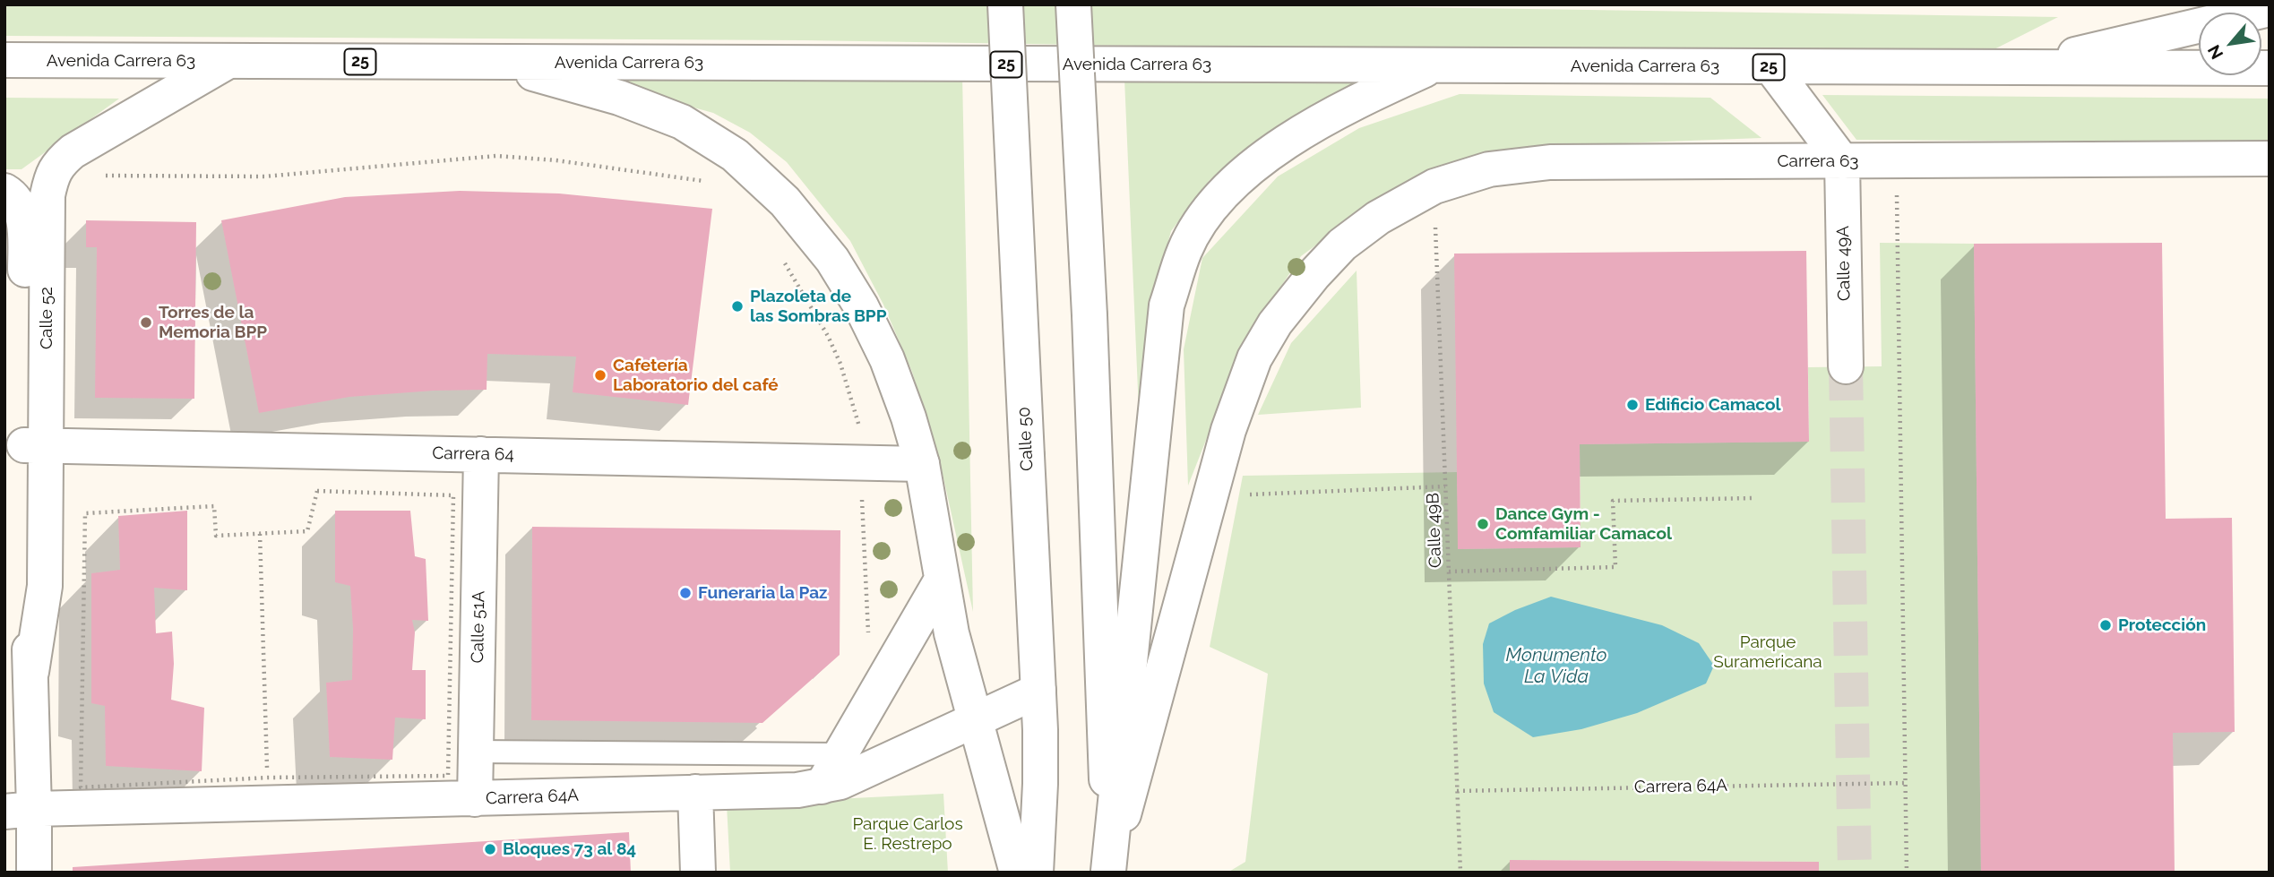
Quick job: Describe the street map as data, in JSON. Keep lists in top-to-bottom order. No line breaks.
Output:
{"streets":{"main road":["Avenida Carrera 63","25","Carrera 63","Calle 49A","Calle 52","Calle 50","Carrera 64","Calle 51A","Carrera 64A"],"path":["Calle 49B"]},"crossings":[["Carrera 63","Calle 49A"],["Carrera 63","Calle 49B"],["Calle 52","Carrera 64"],["Calle 52","Carrera 64A"],["Calle 50","Carrera 64A"],["Carrera 64","Calle 51A"],["Calle 49B","Carrera 64A"],["Calle 51A","Carrera 64A"]],"water":["Monumento La Vida"],"parks":["Parque Suramericana","Parque Carlos E. Restrepo"],"places":["Plazoleta de las Sombras BPP","Torres de la Memoria BPP","Cafetería Laboratorio del café","Edificio Camacol","Dance Gym - Comfamiliar Camacol","Funeraria la Paz","Protección","Bloques 73 al 84"],"north":"bottom left"}
